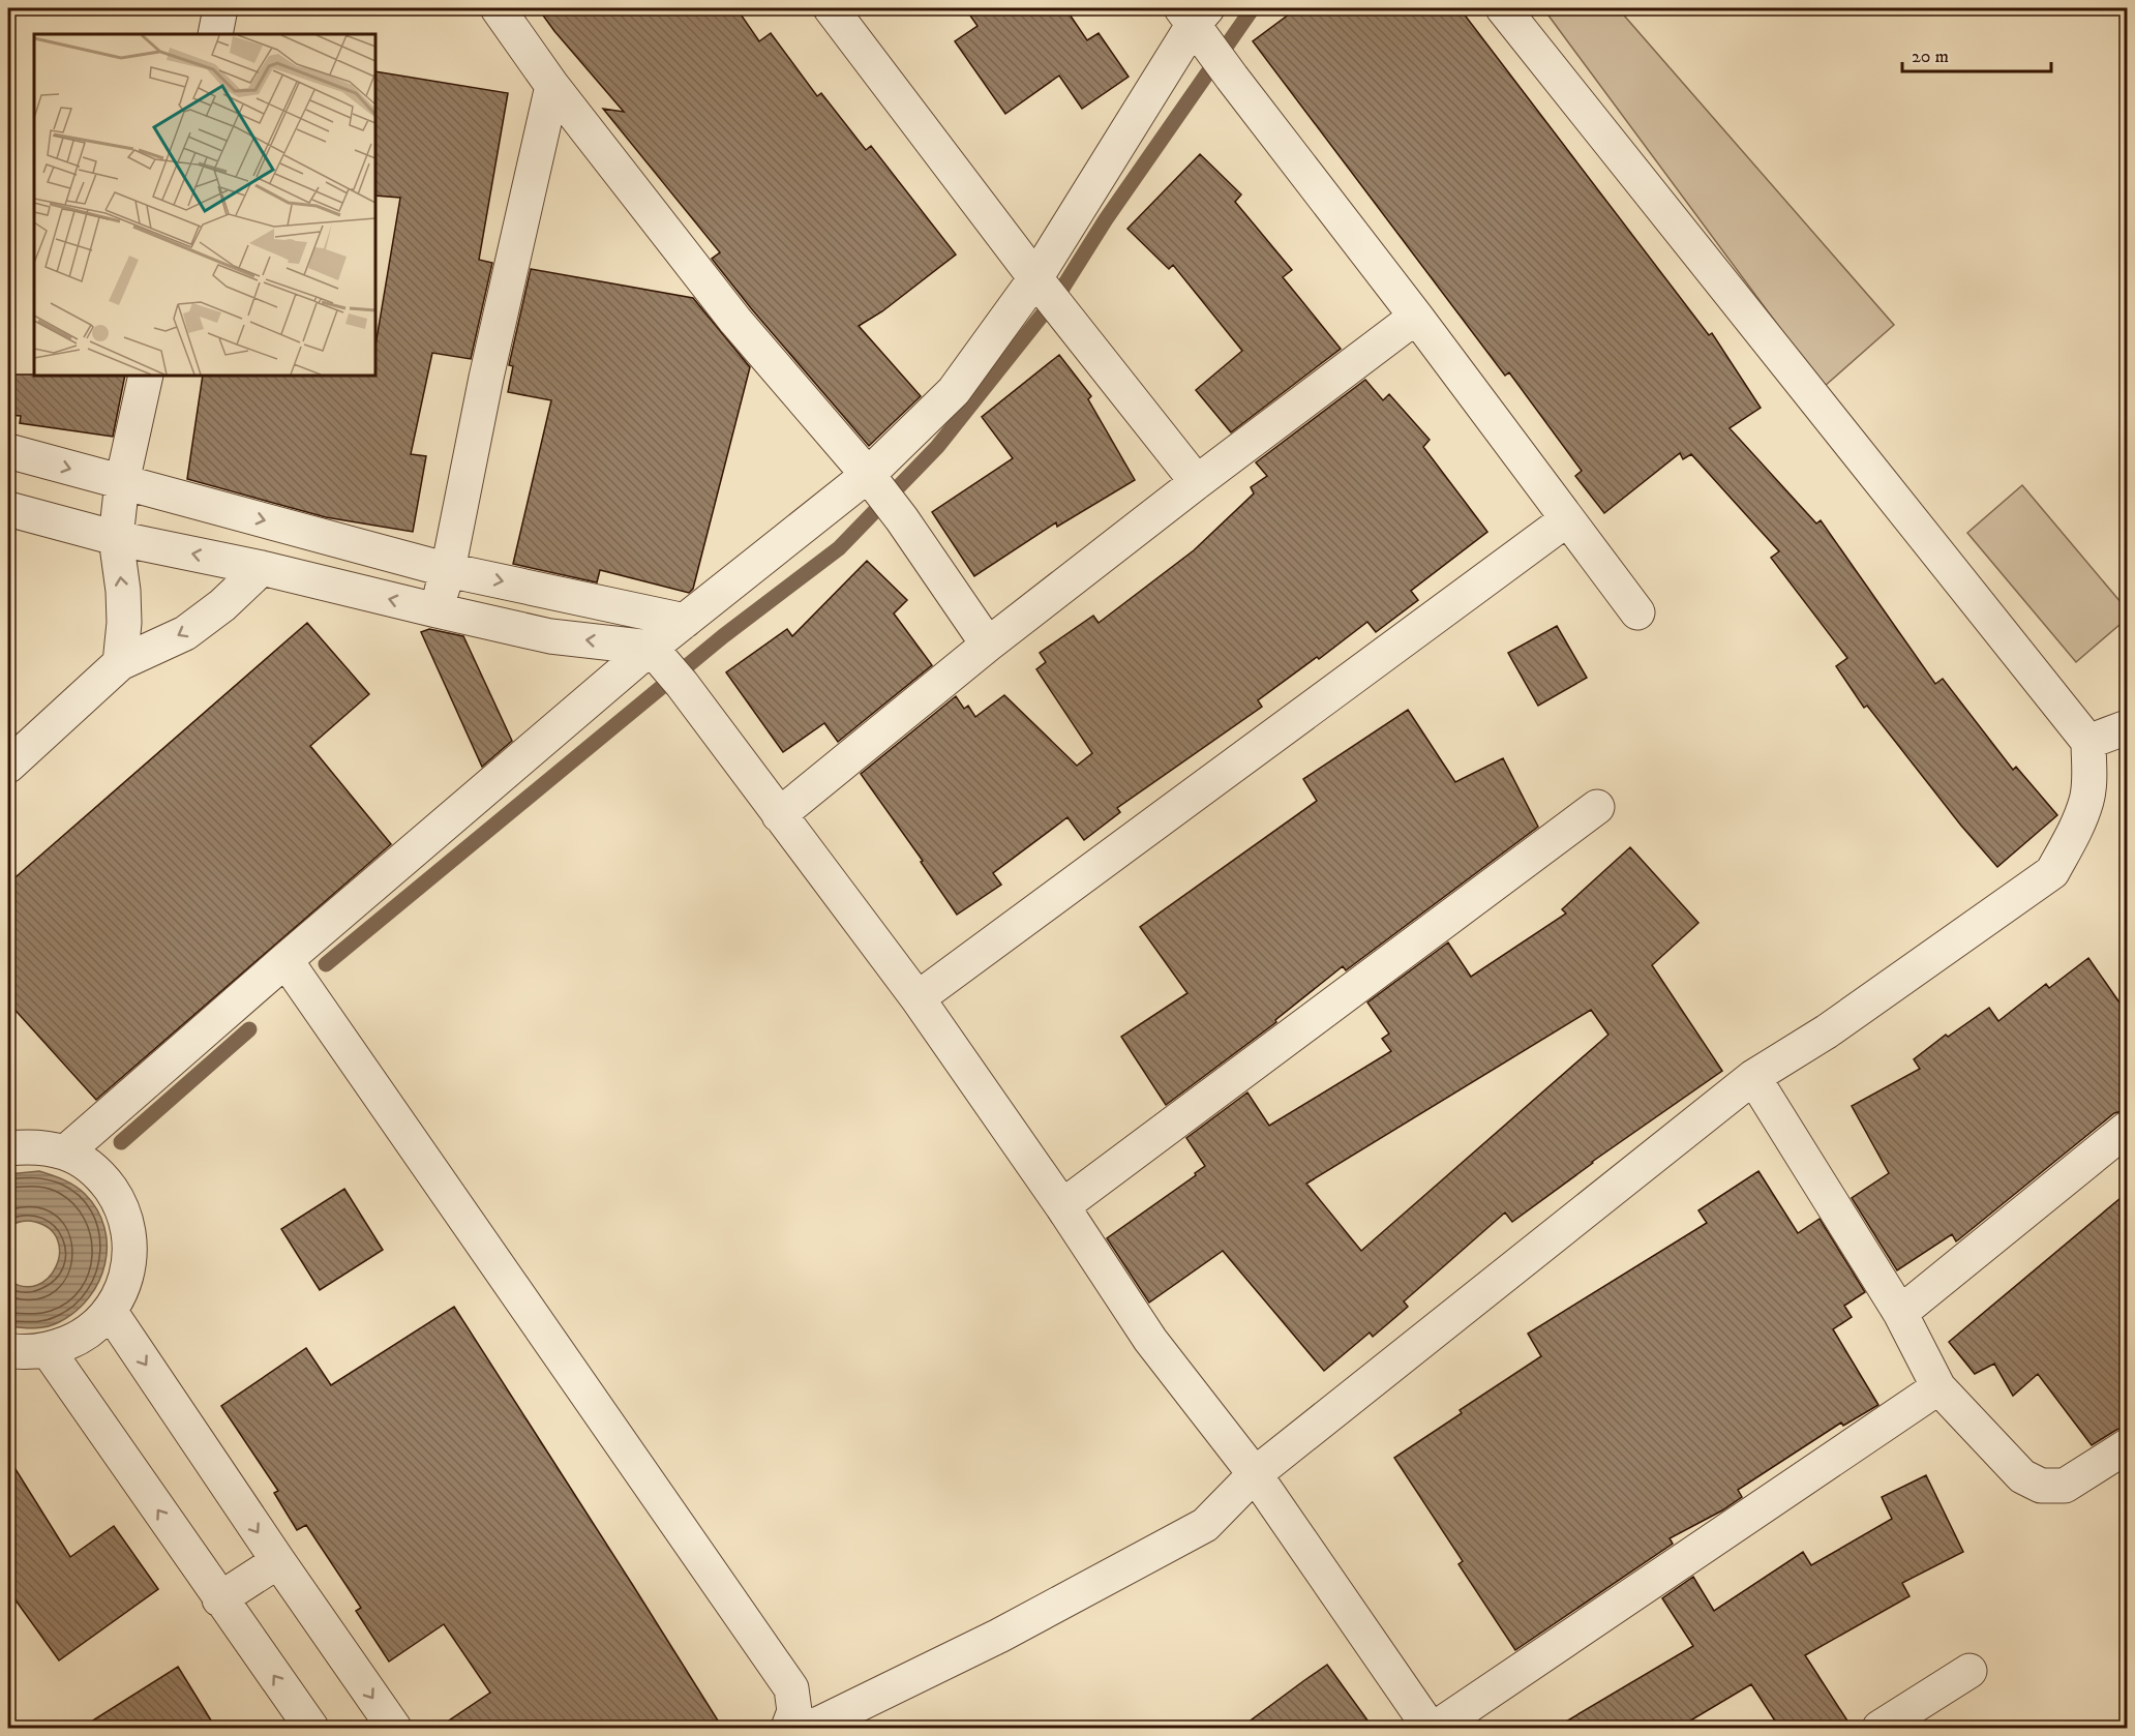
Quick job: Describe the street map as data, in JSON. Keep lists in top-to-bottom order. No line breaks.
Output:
{"scale_bar":"20 m"}
